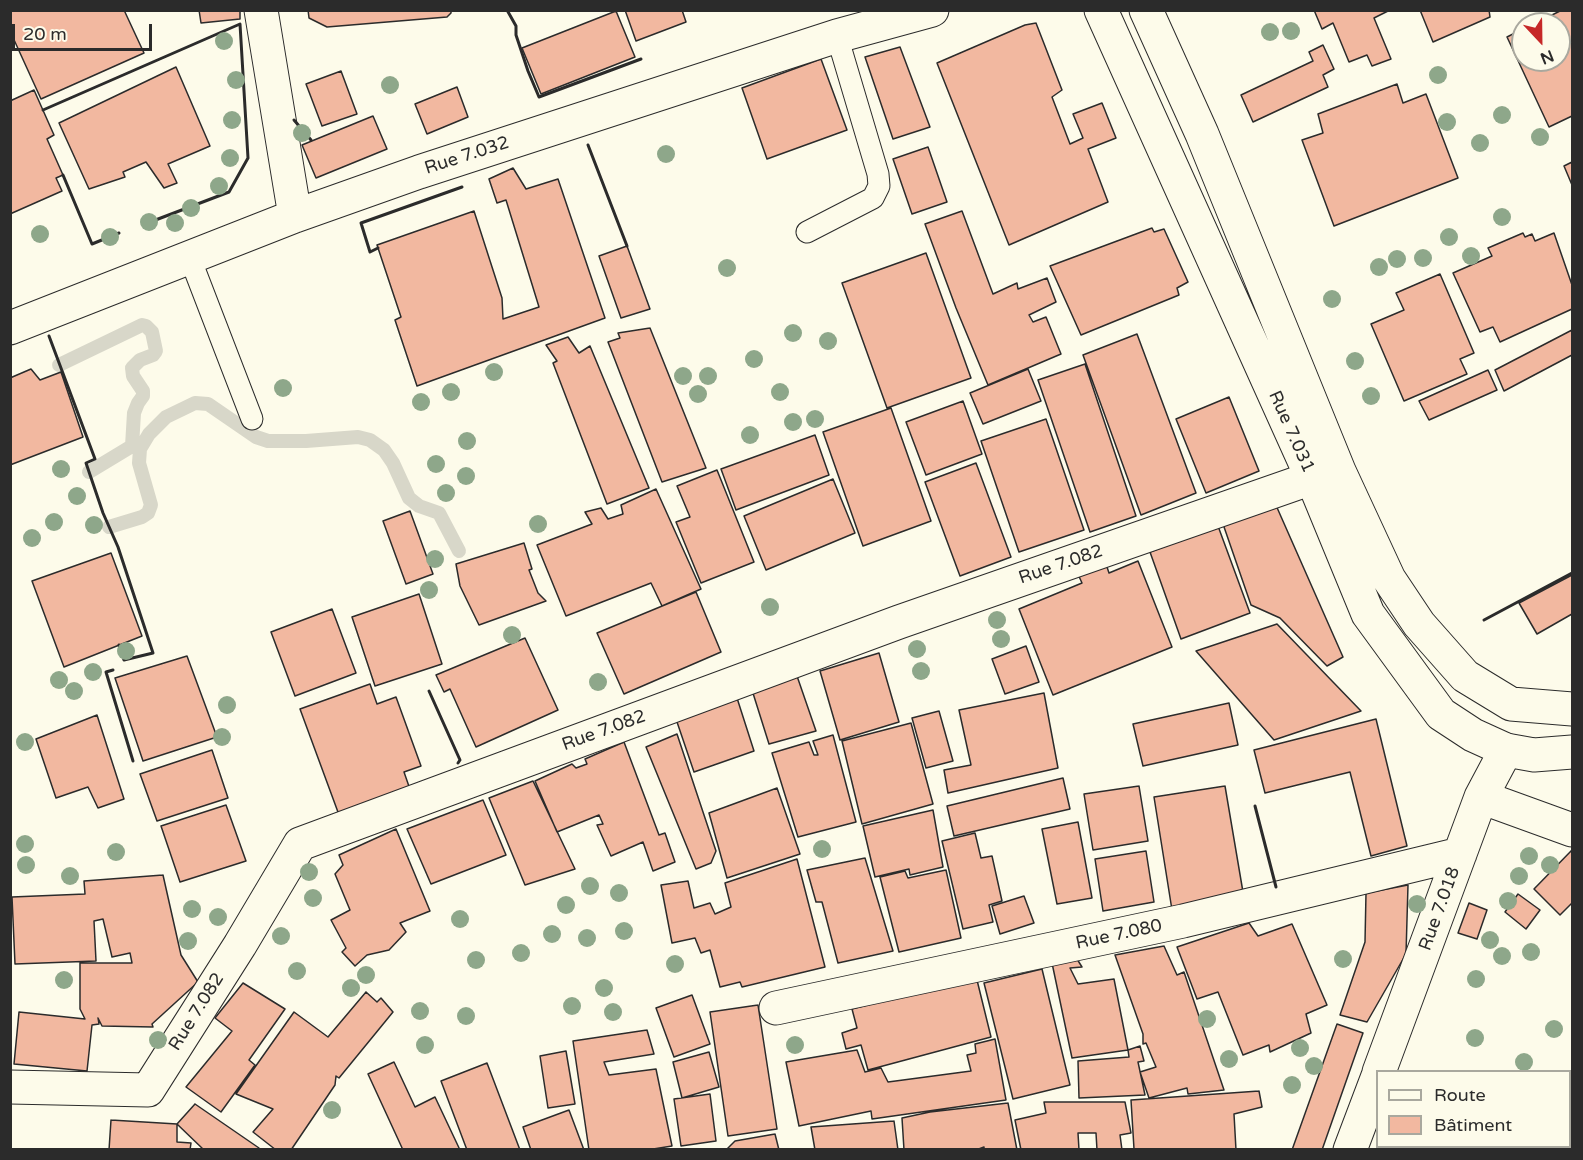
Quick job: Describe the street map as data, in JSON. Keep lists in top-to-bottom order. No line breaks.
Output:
{"streets":{"street":["Rue 7.032","Rue 7.031","Rue 7.082","Rue 7.018","Rue 7.080"]},"crossings":[["Rue 7.031","Rue 7.082"],["Rue 7.031","Rue 7.018"],["Rue 7.018","Rue 7.080"]],"legend":["Route","Bâtiment"],"scale_bar":"20 m","north":"bottom"}
